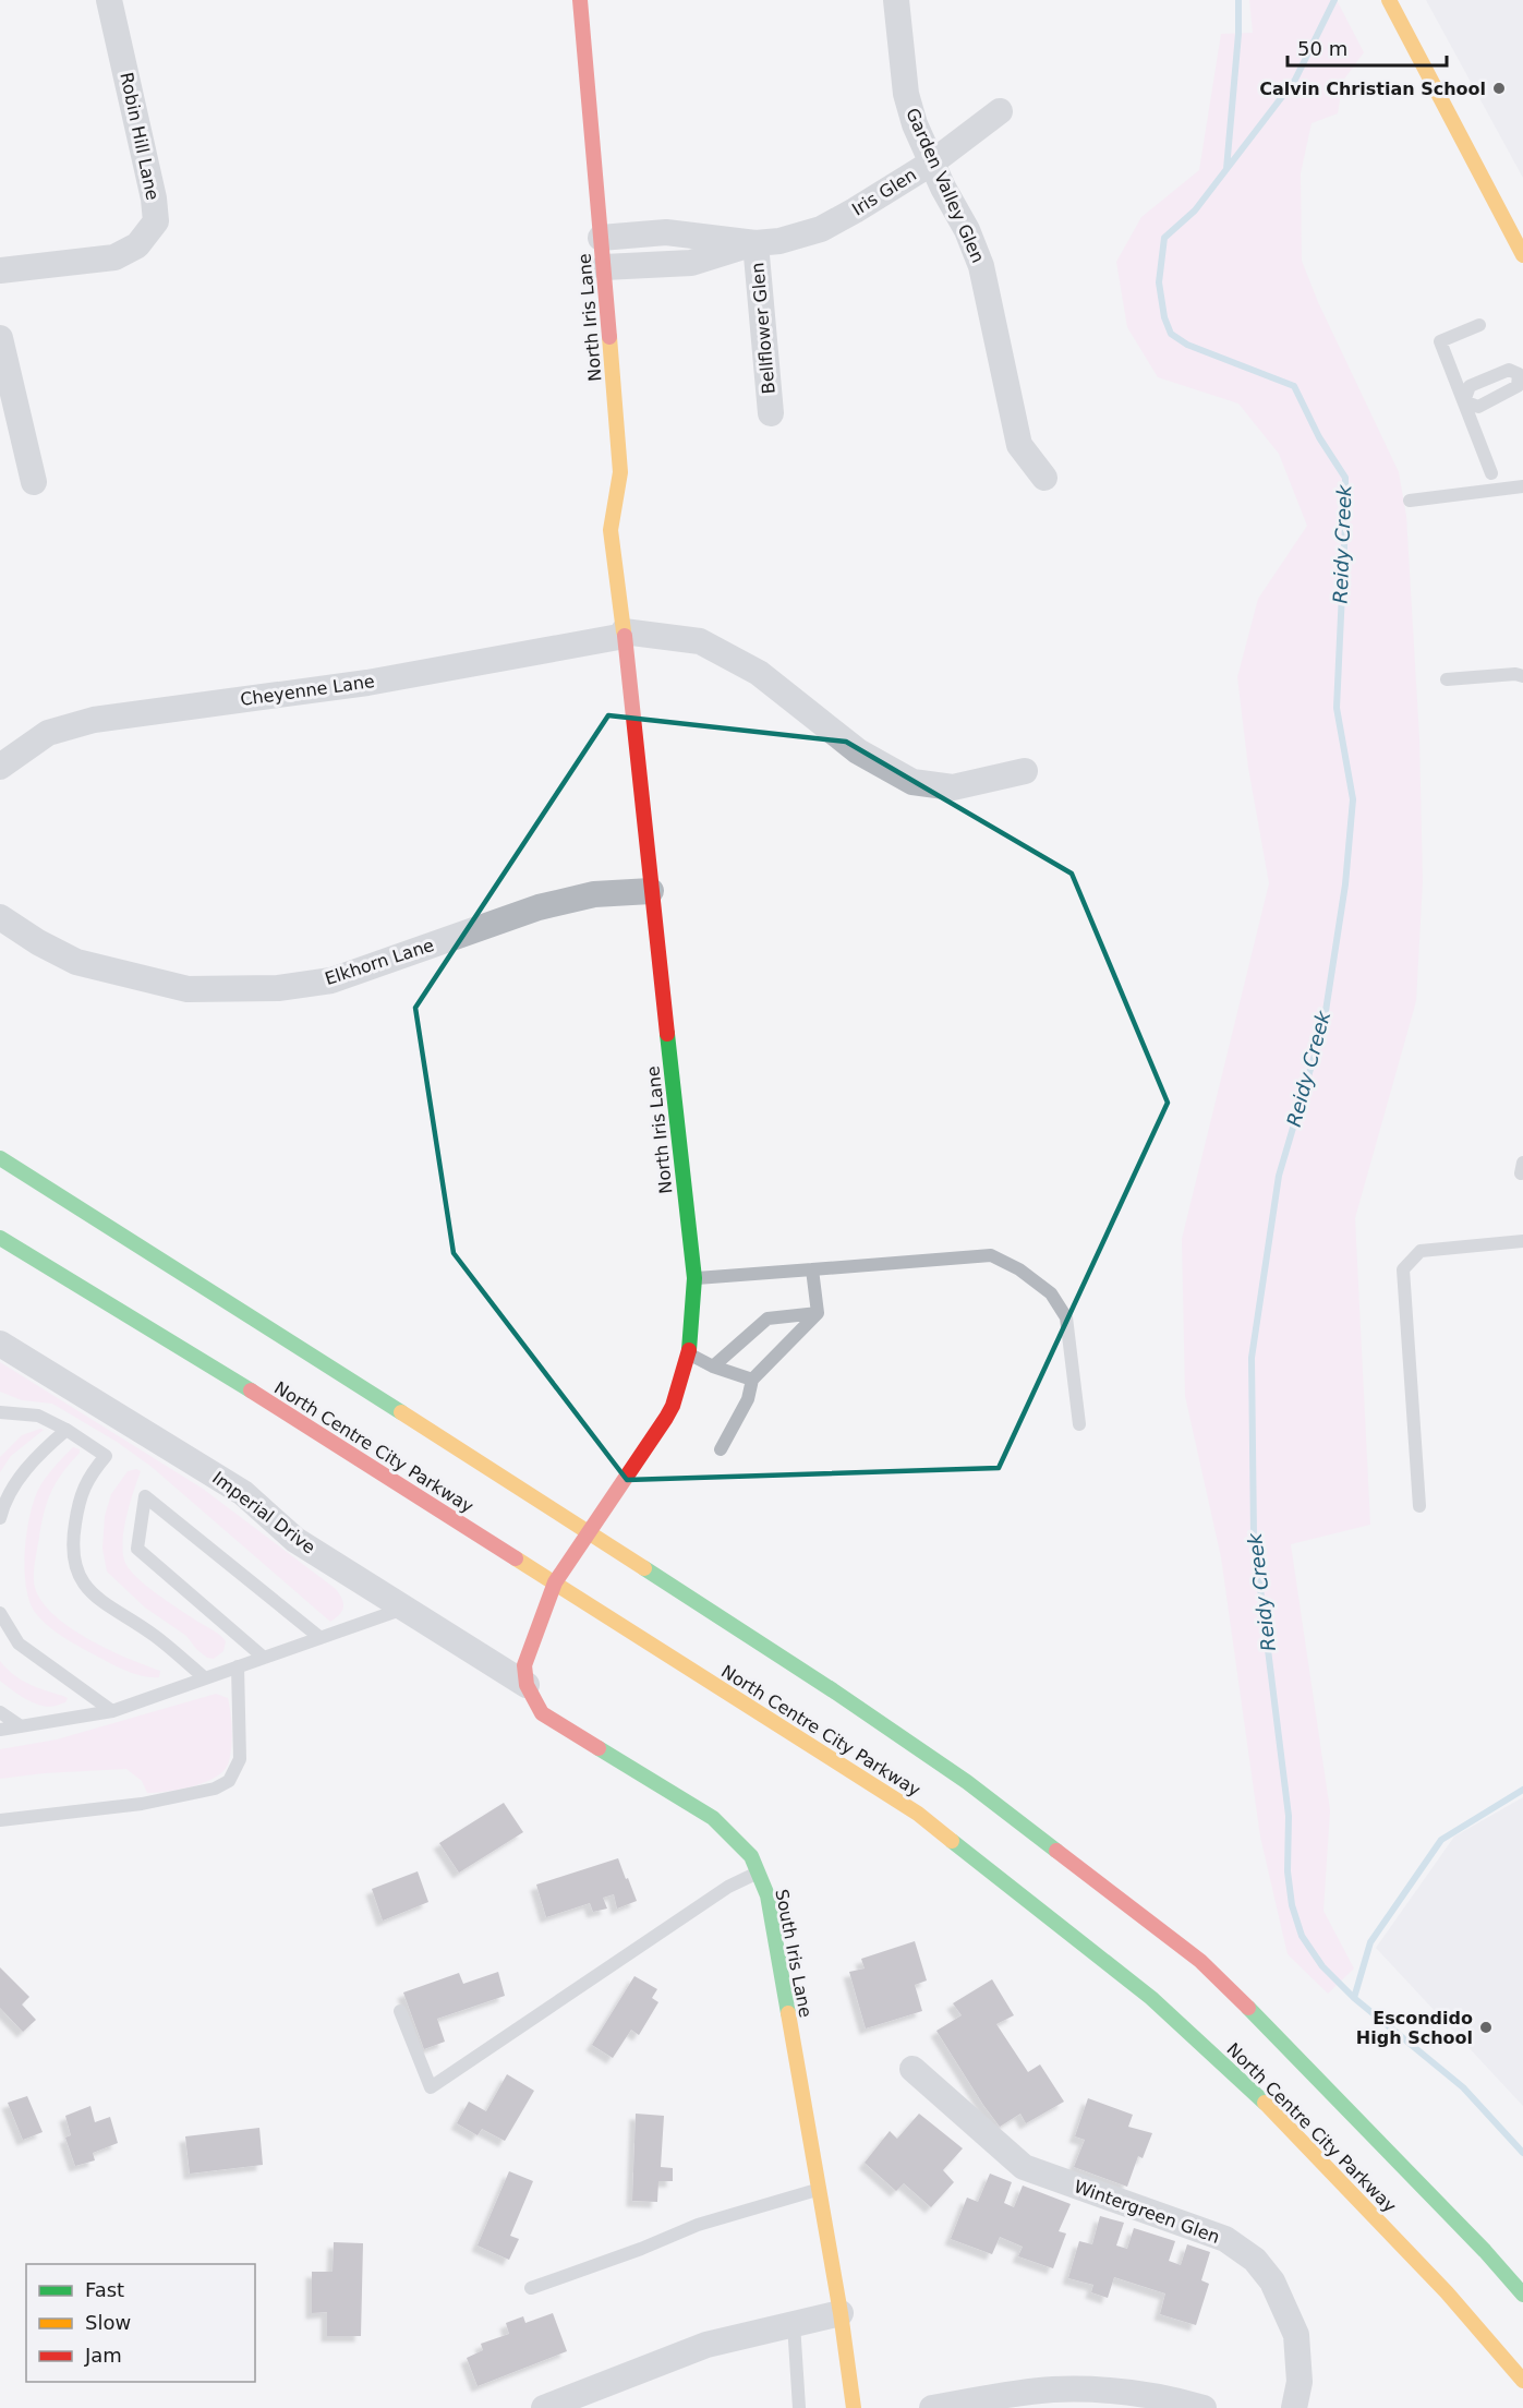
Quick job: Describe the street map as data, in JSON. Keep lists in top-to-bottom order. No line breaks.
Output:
{"streets":{"main road":["North Iris Lane","North Centre City Parkway","South Iris Lane"],"street":["Robin Hill Lane","Garden Valley Glen","Iris Glen","Bellflower Glen","Cheyenne Lane","Elkhorn Lane","Imperial Drive","Wintergreen Glen"]},"crossings":[["Garden Valley Glen","Iris Glen"],["Iris Glen","North Iris Lane"],["Iris Glen","Bellflower Glen"],["North Iris Lane","Cheyenne Lane"],["North Iris Lane","Elkhorn Lane"],["North Iris Lane","North Centre City Parkway"],["Imperial Drive","South Iris Lane"]],"water":["Reidy Creek"],"places":["Calvin Christian School","Escondido High School"],"legend":["Fast","Slow","Jam"],"scale_bar":"50 m"}
